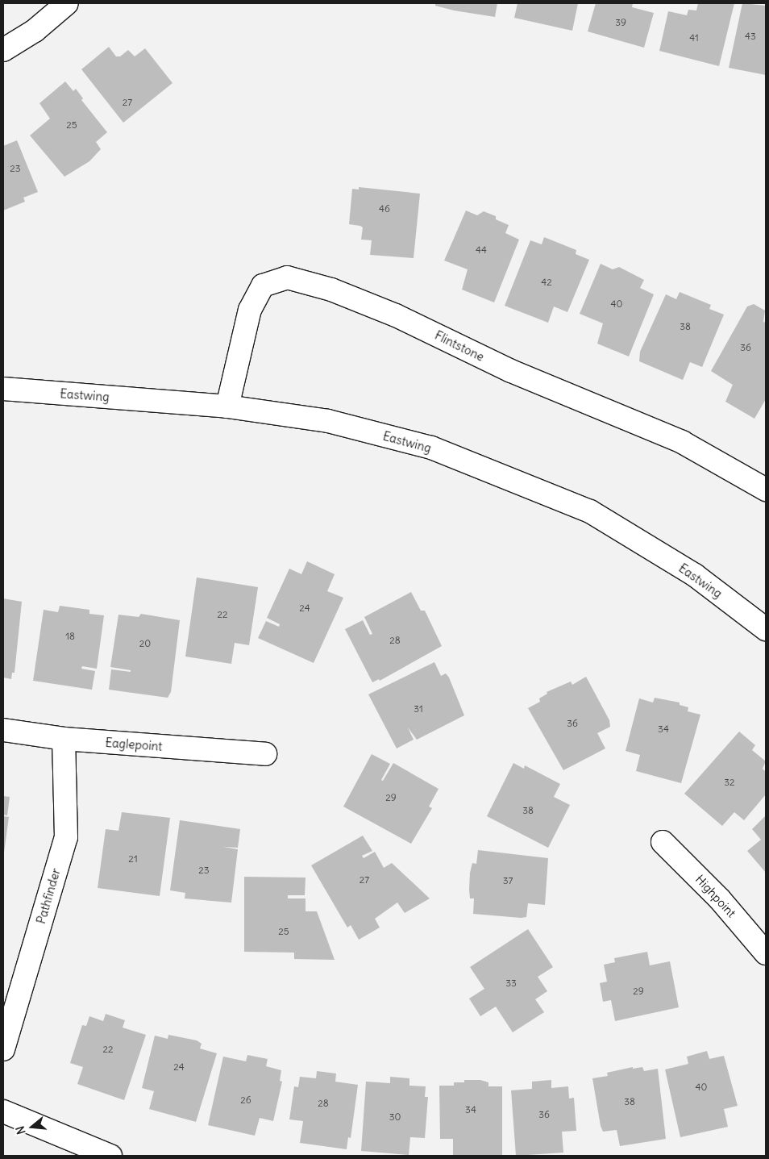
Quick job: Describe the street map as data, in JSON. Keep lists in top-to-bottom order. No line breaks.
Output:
{"streets":{"street":["Flintstone","Eastwing","Eaglepoint","Pathfinder","Highpoint"]},"crossings":[["Flintstone","Eastwing"],["Eaglepoint","Pathfinder"]],"house_numbers":["39","43","41","27","25","23","46","44","42","40","38","36","24","22","18","28","20","31","36","34","32","29","38","21","23","27","37","25","33","29","22","24","40","26","38","28","34","36","30"],"north":"left"}
